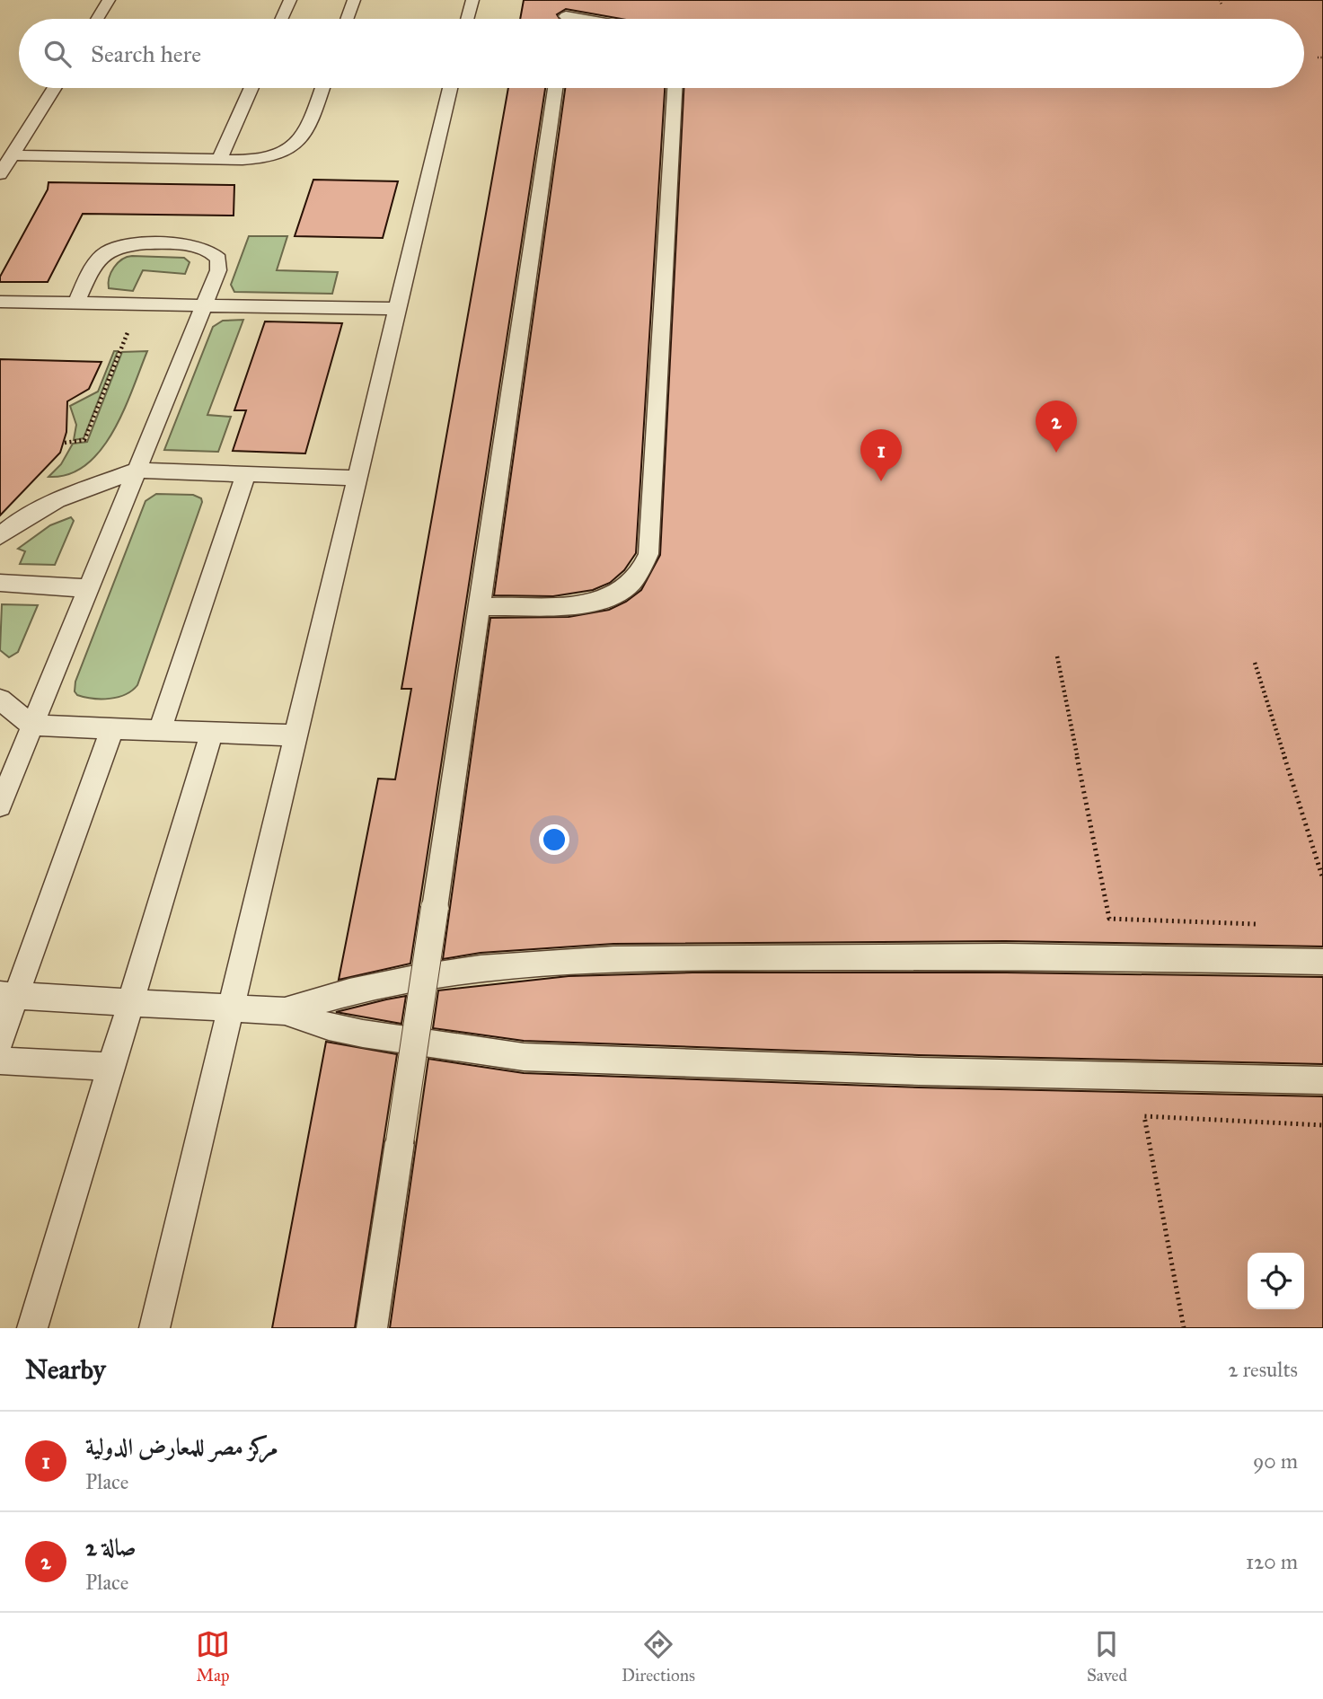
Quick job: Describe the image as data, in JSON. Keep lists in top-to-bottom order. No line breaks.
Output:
{"page":{"search":"Search here","pins":["2","1"],"heading":["Nearby","2 results"],"list":[{"mark":"1","name":"مركز مصر للمعارض الدولية","note":"Place","value":"90 m"},{"mark":"2","name":"صالة 2","note":"Place","value":"120 m"}],"nav":["Map","Directions","Saved"]}}
